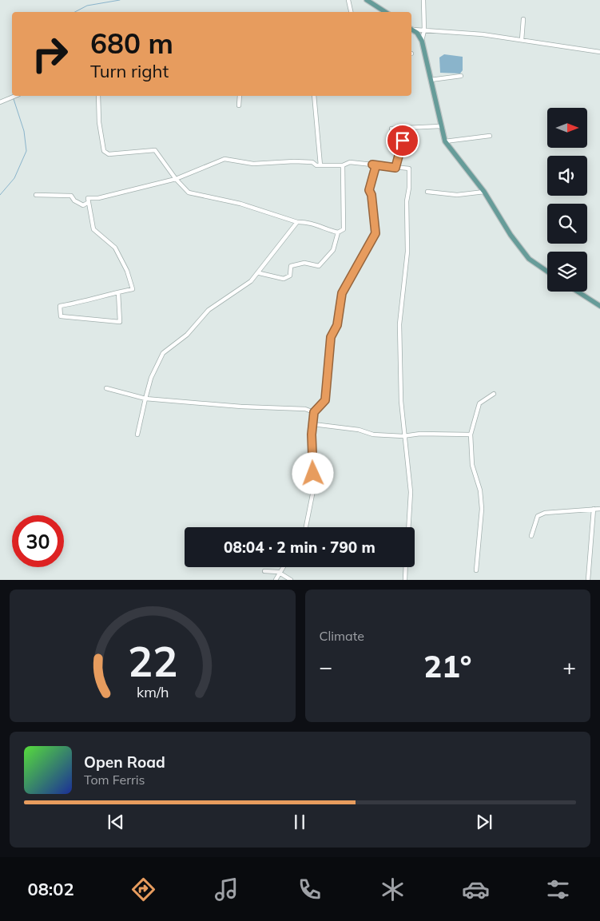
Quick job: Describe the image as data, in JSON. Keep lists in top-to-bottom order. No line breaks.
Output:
{"north":"right","page":{"turn":["680 m","Turn right"],"limit":"30","trip":"08:04 · 2 min · 790 m","tile":"Climate","heat":["−","21°","+"],"song":["Open Road","Tom Ferris"],"tabs":"08:02","gauge":["22","km/h"]}}
